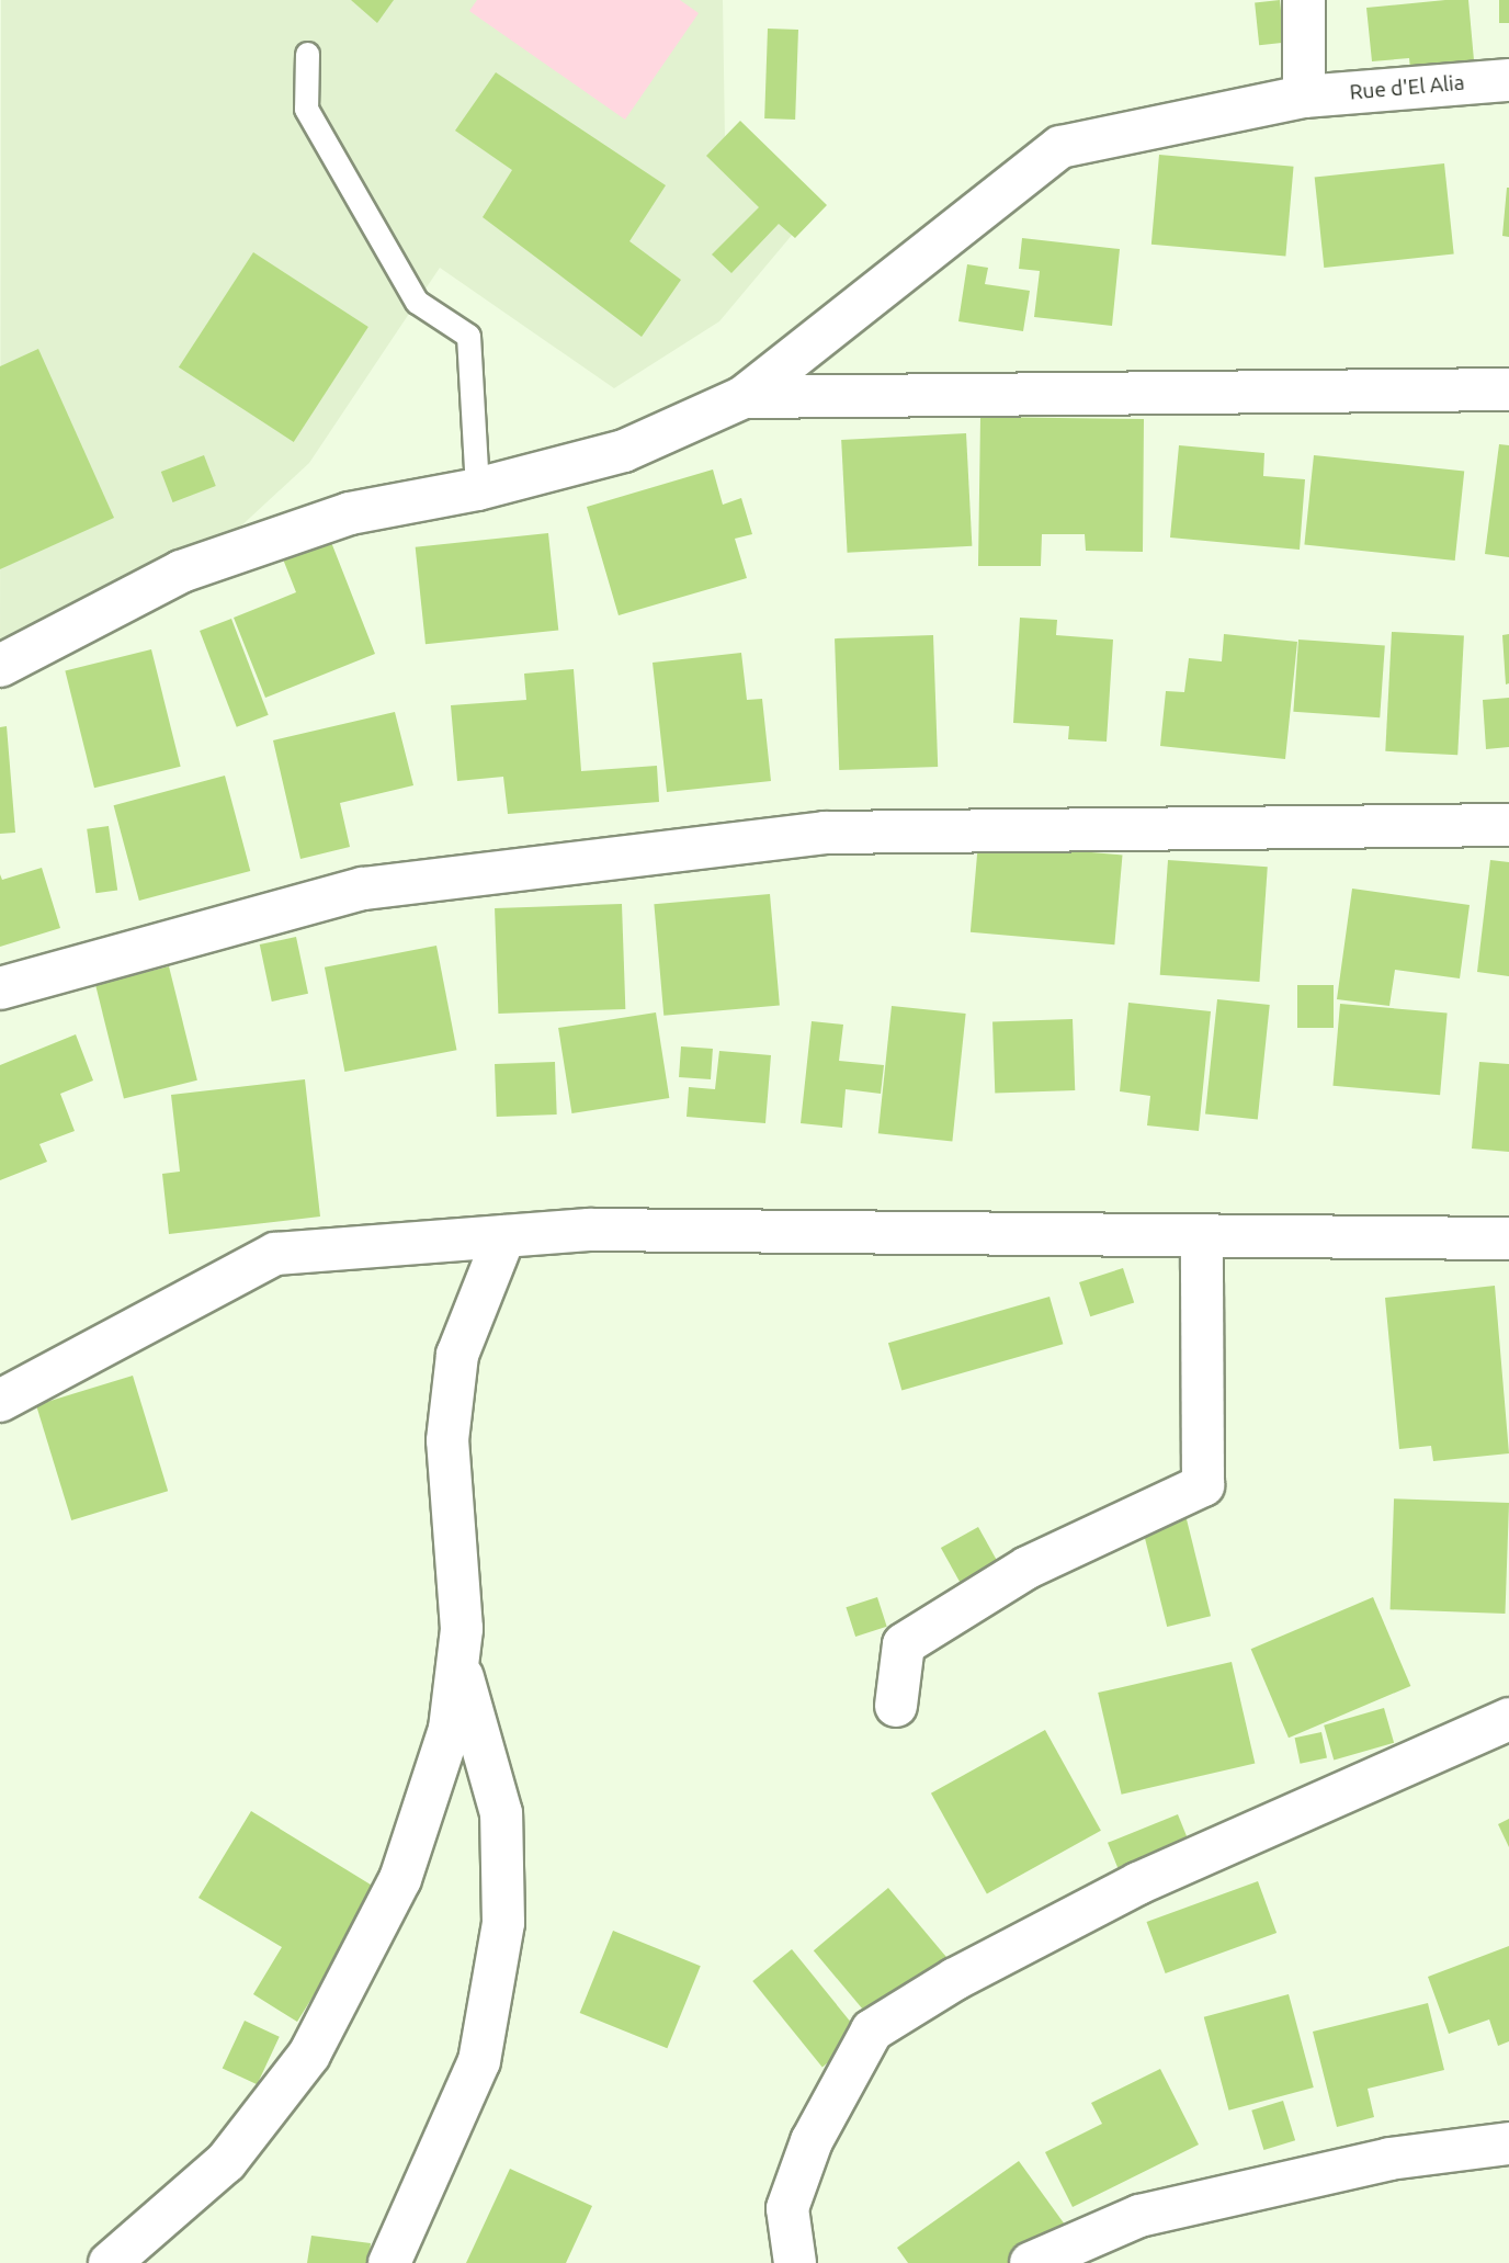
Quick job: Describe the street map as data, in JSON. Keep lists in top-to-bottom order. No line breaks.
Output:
{"streets":{"street":["Rue d'El Alia"]}}
